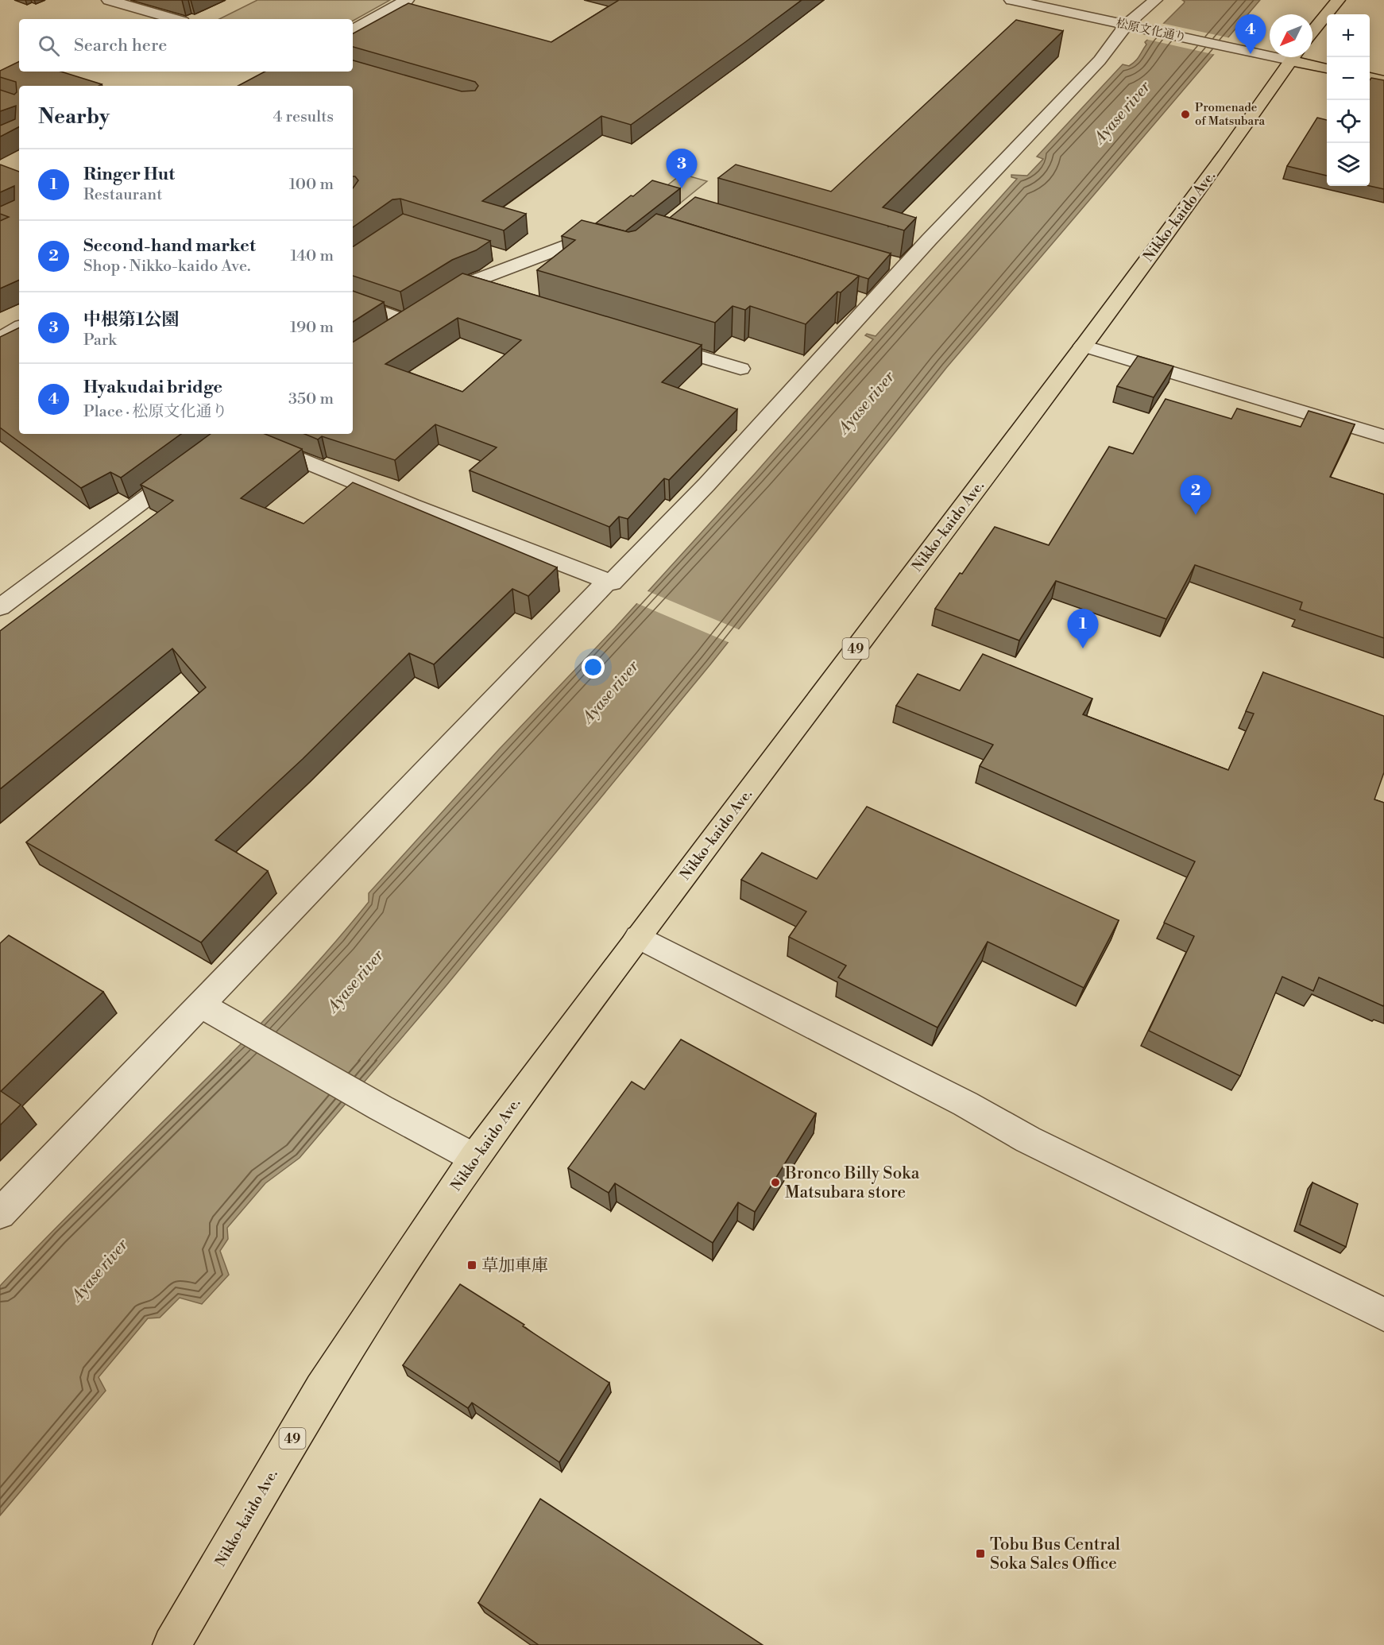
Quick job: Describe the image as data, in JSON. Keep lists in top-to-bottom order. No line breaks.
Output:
{"streets":{"main road":["Nikko-kaido Ave.","49"],"street":["松原文化通り"]},"water":["Ayase river"],"places":{"other":["Promenade of Matsubara","Bronco Billy Soka Matsubara store"],"transit":["草加車庫","Tobu Bus Central Soka Sales Office"]},"north":"bottom left","page":{"map_buttons":["+","−"],"pins":["4","3","2","1"],"search":"Search here","heading":["Nearby","4 results"],"list":[{"mark":"1","name":"Ringer Hut","note":"Restaurant","value":"100 m"},{"mark":"2","name":"Second-hand market","note":"Shop · Nikko-kaido Ave.","value":"140 m"},{"mark":"3","name":"中根第1公園","note":"Park","value":"190 m"},{"mark":"4","name":"Hyakudai bridge","note":"Place · 松原文化通り","value":"350 m"}]}}
